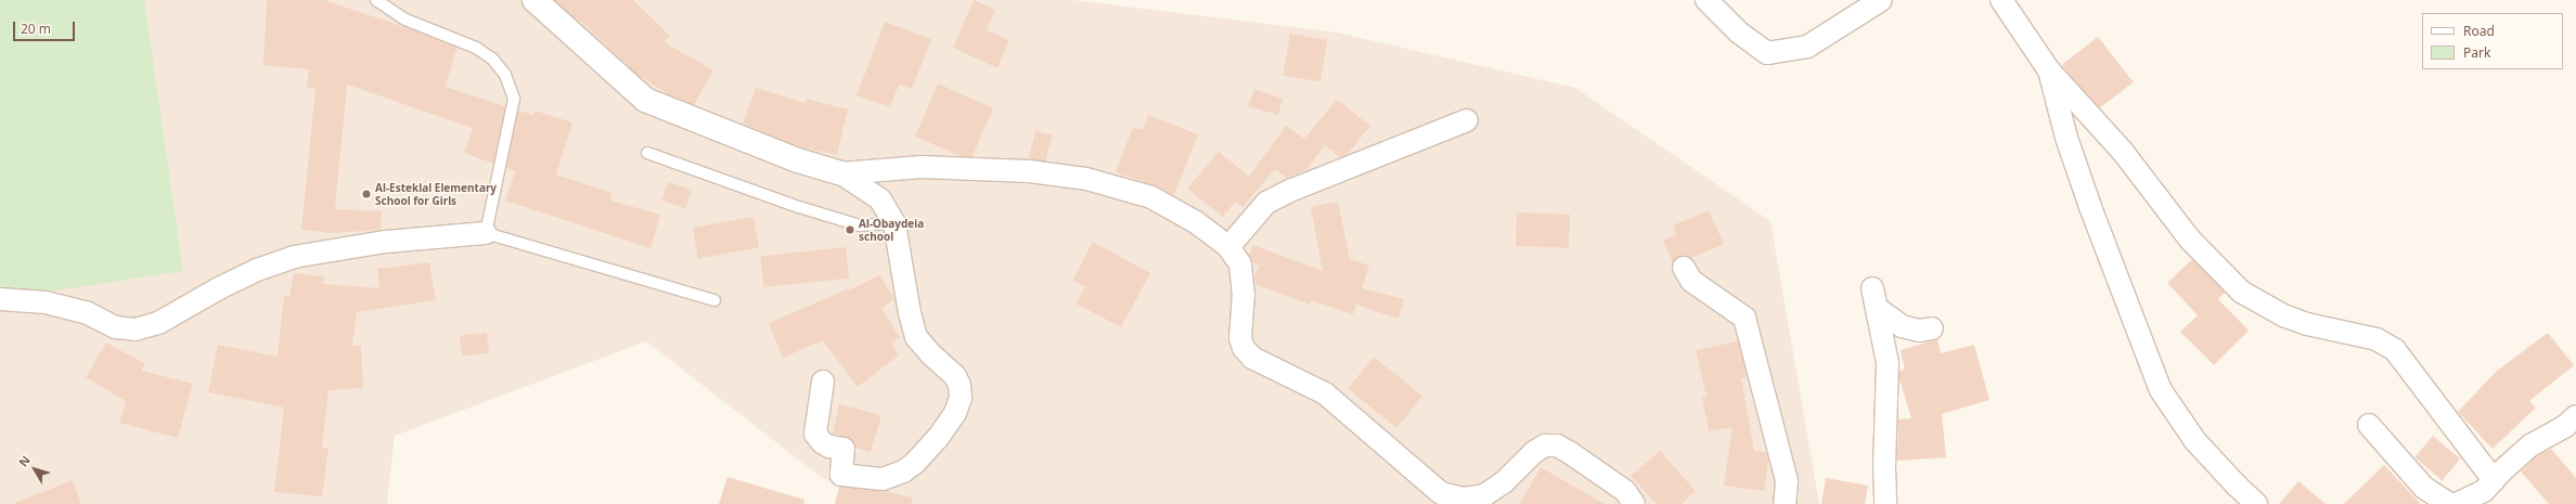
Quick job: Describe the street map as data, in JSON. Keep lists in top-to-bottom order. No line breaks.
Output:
{"places":["Al-Esteklal Elementary School for Girls","Al-Obaydeia school"],"legend":["Road","Park"],"scale_bar":"20 m","north":"top left"}
